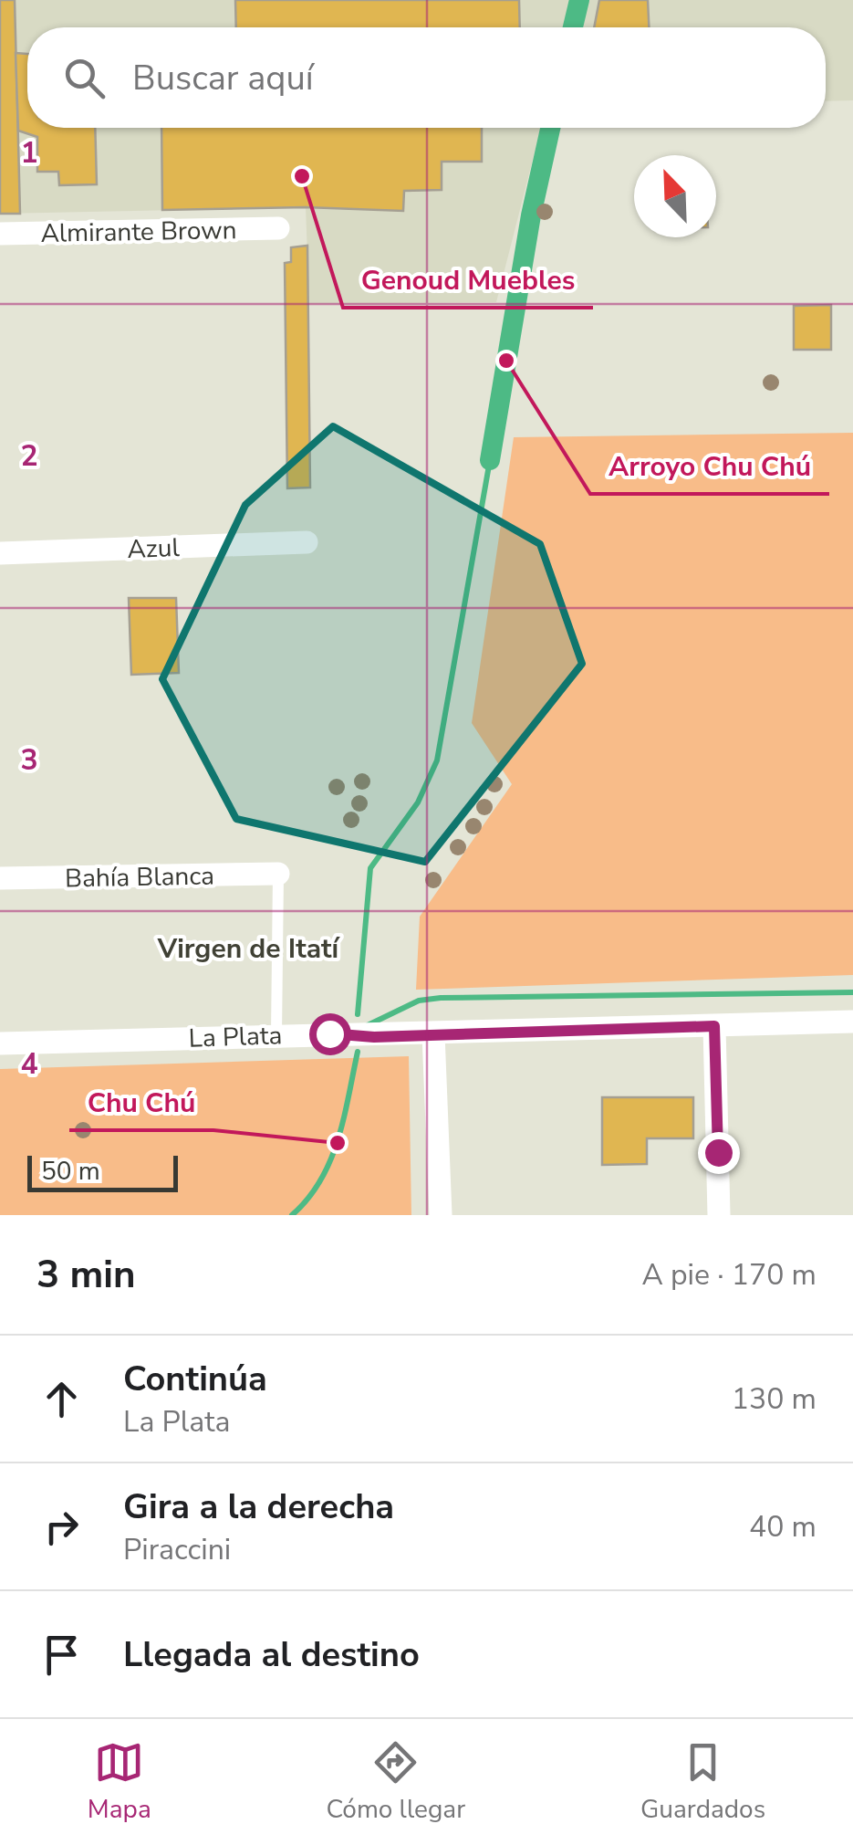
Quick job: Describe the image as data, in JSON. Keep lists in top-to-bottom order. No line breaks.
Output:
{"streets":{"street":["Almirante Brown","Azul","Bahía Blanca","La Plata"]},"districts":["Virgen de Itatí"],"places":["Genoud Muebles","Arroyo Chu Chú","Chu Chú"],"scale_bar":"50 m","north":"top left","page":{"search":"Buscar aquí","scale":"50 m","heading":["3 min","A pie · 170 m"],"list":[["Continúa","La Plata","130 m"],["Gira a la derecha","Piraccini","40 m"],"Llegada al destino"],"nav":["Mapa","Cómo llegar","Guardados"]},"grid":{"rows":["1","2","3","4"]}}
